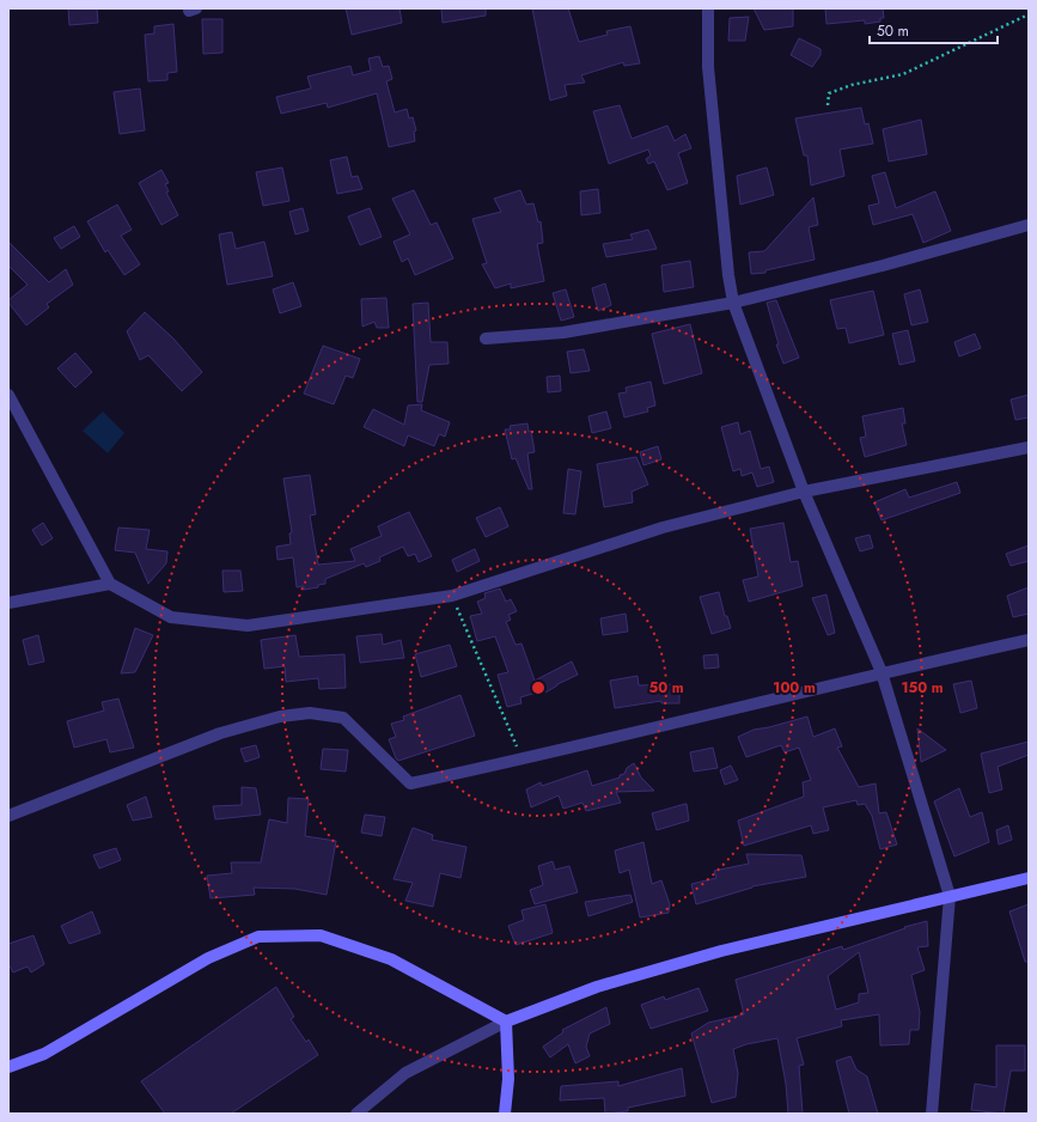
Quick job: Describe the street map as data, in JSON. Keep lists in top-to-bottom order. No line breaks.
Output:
{"scale_bar":"50 m","rings":["50 m","100 m","150 m"]}
